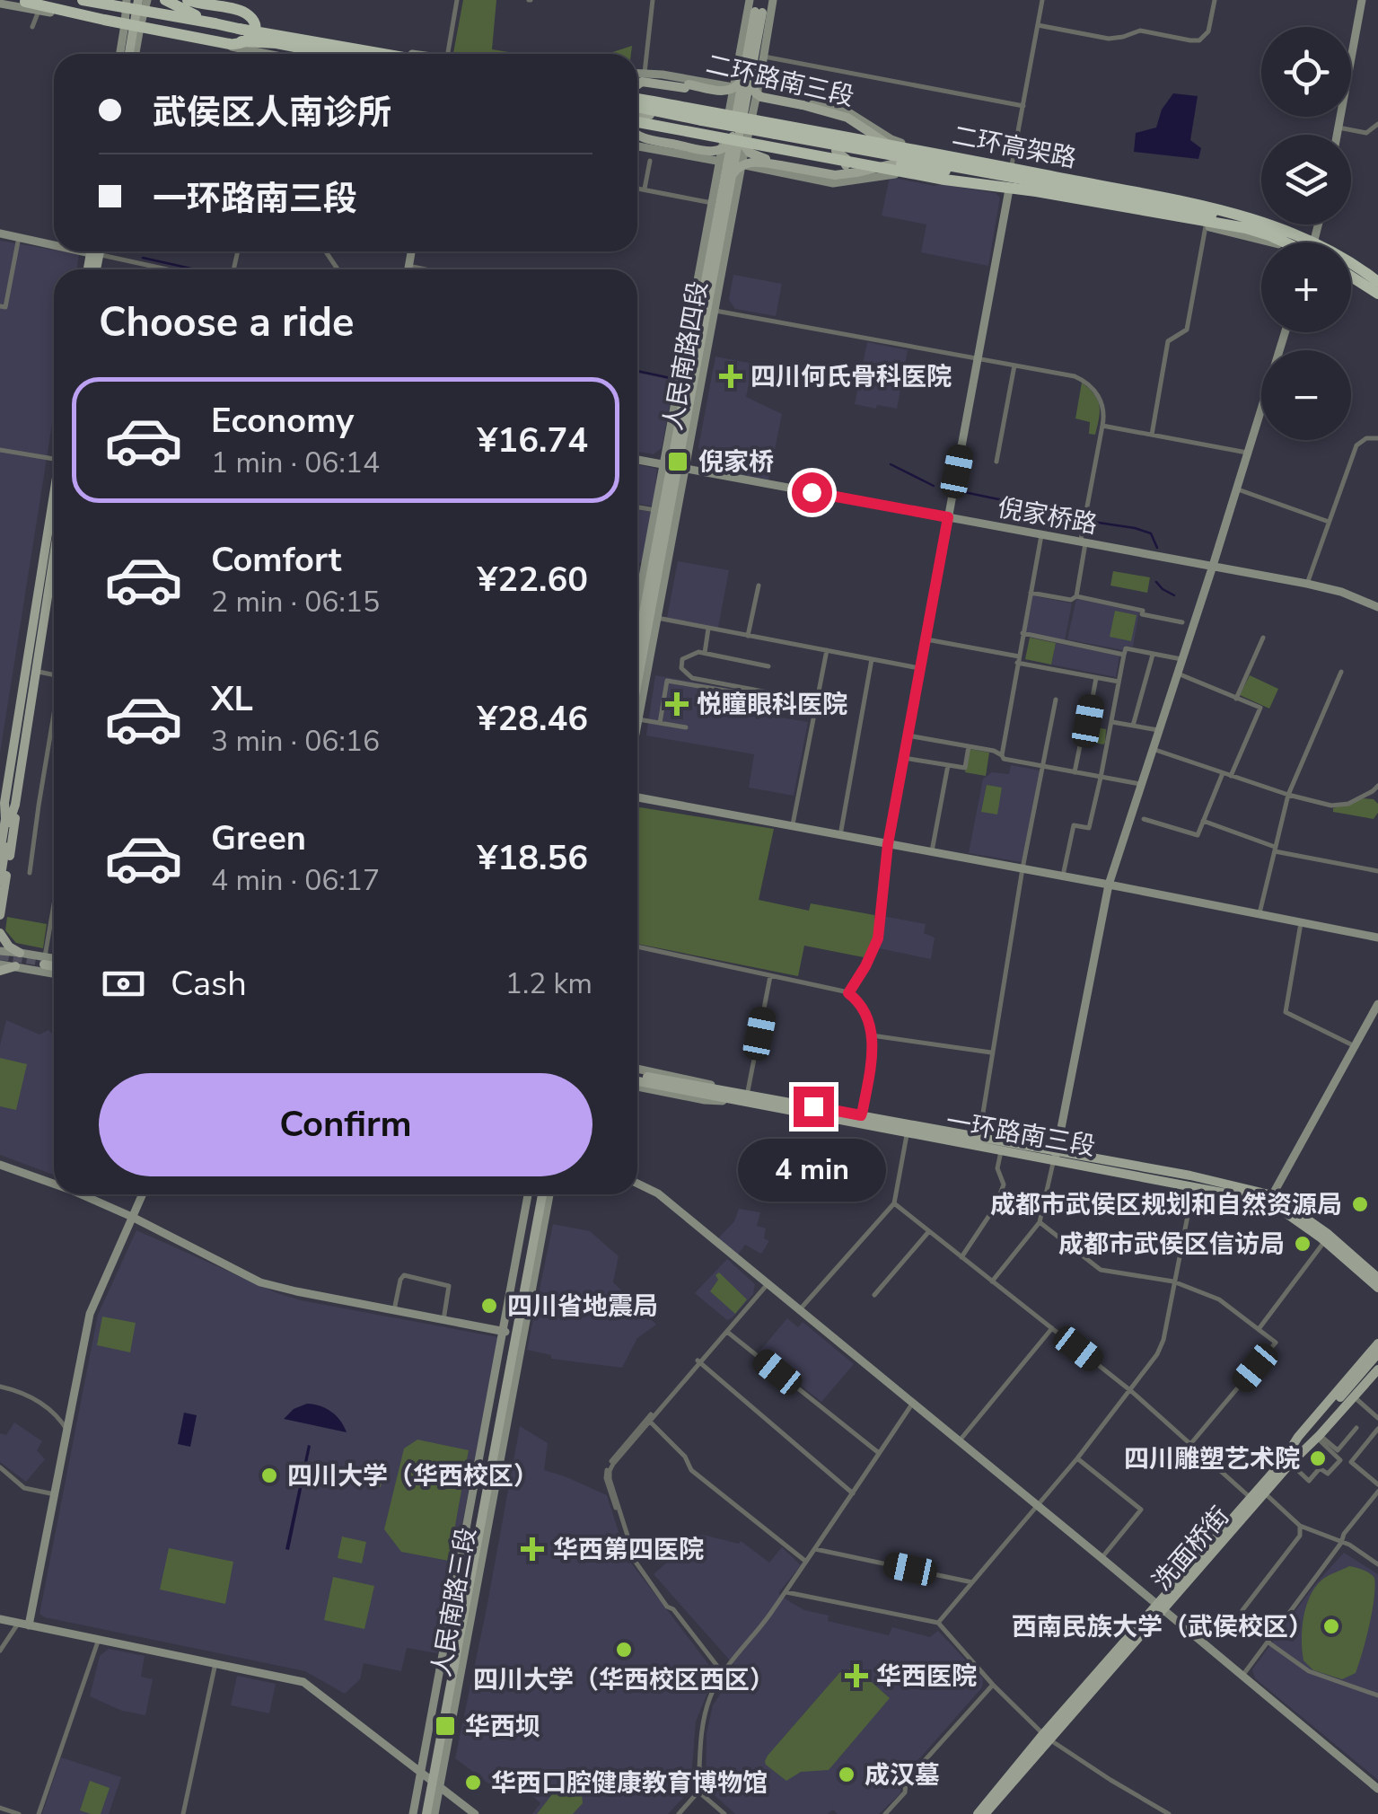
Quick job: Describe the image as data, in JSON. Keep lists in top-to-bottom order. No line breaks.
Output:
{"streets":{"highway":["二环高架路"],"main road":["人民南路四段","一环路南三段","洗面桥街","人民南路三段"],"street":["二环路南三段","倪家桥路"]},"crossings":[["二环路南三段","二环高架路"],["二环路南三段","人民南路四段"],["人民南路四段","倪家桥路"]],"places":{"health":["四川何氏骨科医院","悦瞳眼科医院","华西第四医院","华西医院"],"transit":["倪家桥","华西坝"],"other":["成都市武侯区规划和自然资源局","成都市武侯区信访局","四川省地震局","四川雕塑艺术院","四川大学（华西校区）","西南民族大学（武侯校区）","四川大学（华西校区西区）","成汉墓","华西口腔健康教育博物馆"]},"page":{"map_buttons":["+","−"],"banner":["武侯区人南诊所","一环路南三段"],"heading":"Choose a ride","list":[{"name":"Economy","note":"1 min · 06:14","value":"¥16.74"},{"name":"Comfort","note":"2 min · 06:15","value":"¥22.60"},{"name":"XL","note":"3 min · 06:16","value":"¥28.46"},{"name":"Green","note":"4 min · 06:17","value":"¥18.56"}],"pay":["Cash","1.2 km"],"buttons":"Confirm","bubble":"4 min"}}
